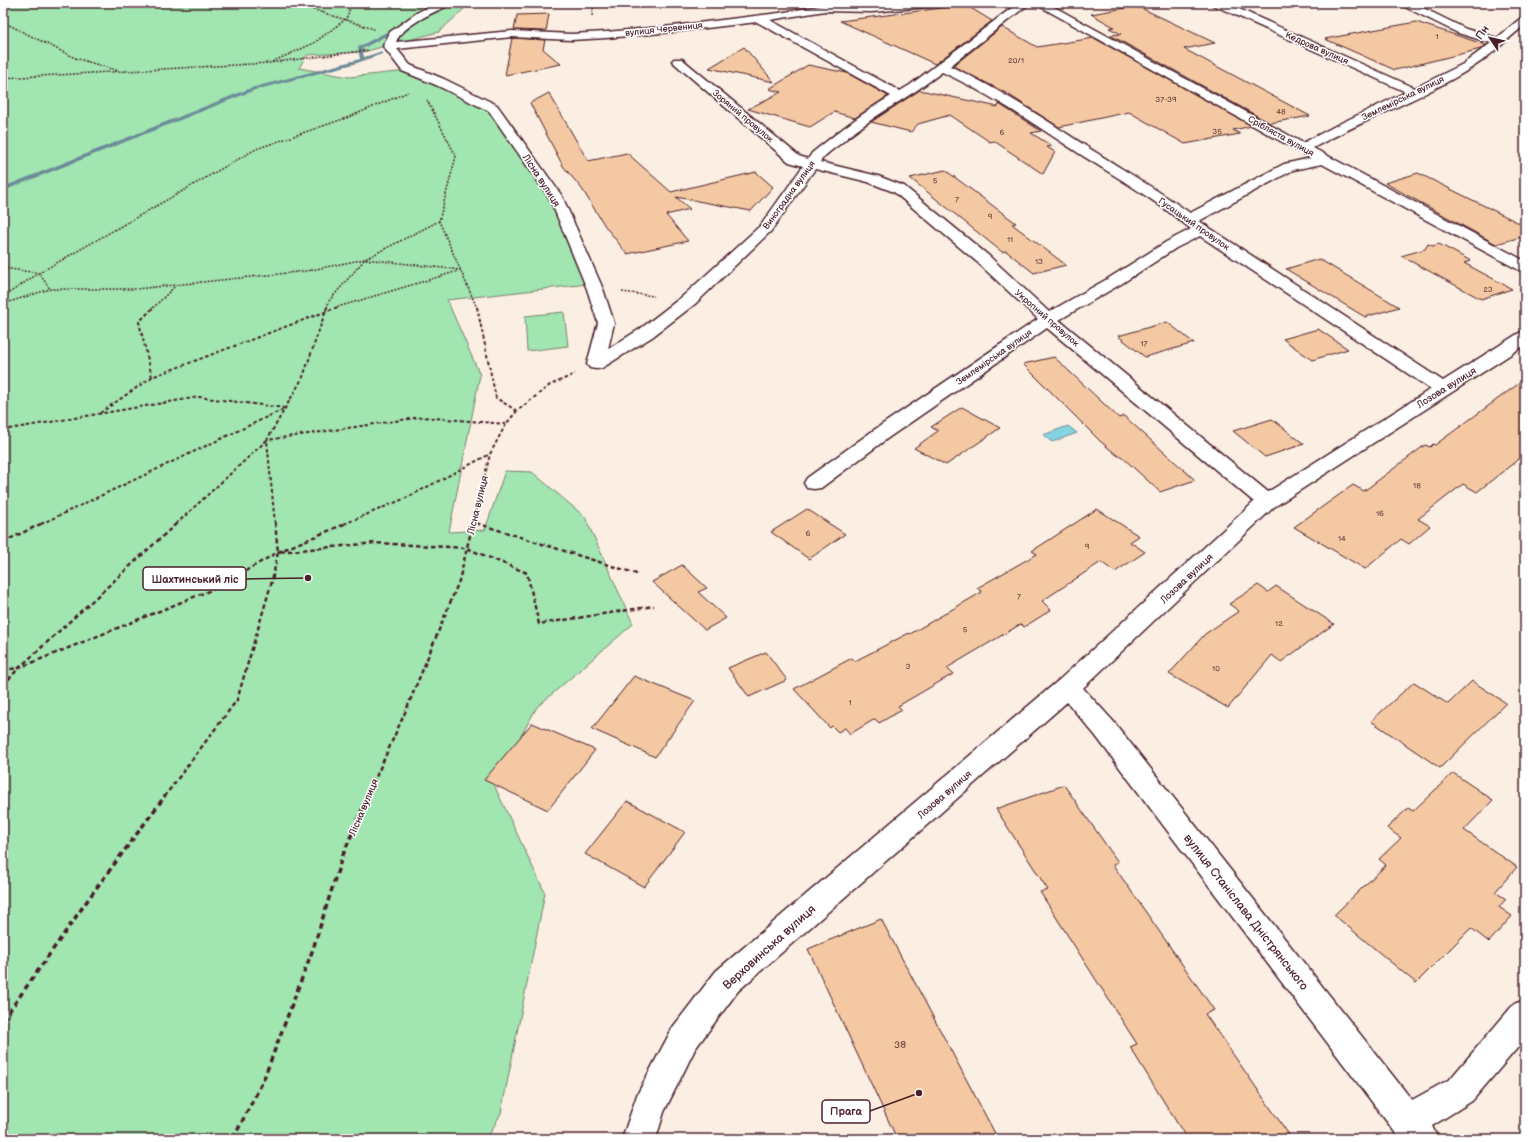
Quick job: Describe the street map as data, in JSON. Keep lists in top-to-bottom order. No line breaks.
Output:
{"streets":{"street":["вулиця Червениця","Кедрова вулиця","Землемірська вулиця","Зоряний провулок","Срібляста вулиця","Лісна вулиця","Виноградна вулиця","Гусацький провулок","Укропний провулок","Лозова вулиця","вулиця Станіслава Дністрянського","Верховинська вулиця"]},"crossings":[["вулиця Червениця","Лісна вулиця"],["Кедрова вулиця","Землемірська вулиця"],["Землемірська вулиця","Срібляста вулиця"],["Землемірська вулиця","Гусацький провулок"],["Землемірська вулиця","Укропний провулок"],["Зоряний провулок","Виноградна вулиця"],["Зоряний провулок","Укропний провулок"],["Лісна вулиця","Виноградна вулиця"],["Виноградна вулиця","Гусацький провулок"],["Виноградна вулиця","Укропний провулок"],["Гусацький провулок","Лозова вулиця"],["Укропний провулок","Лозова вулиця"],["Лозова вулиця","вулиця Станіслава Дністрянського"],["Лозова вулиця","Верховинська вулиця"]],"places":["Шахтинський ліс","Прага"],"house_numbers":["1","20/1","37-39","48","35","6","5","7","9","11","13","23","17","18","16","6","14","9","7","12","5","3","10","1","38"],"north":"top left"}
